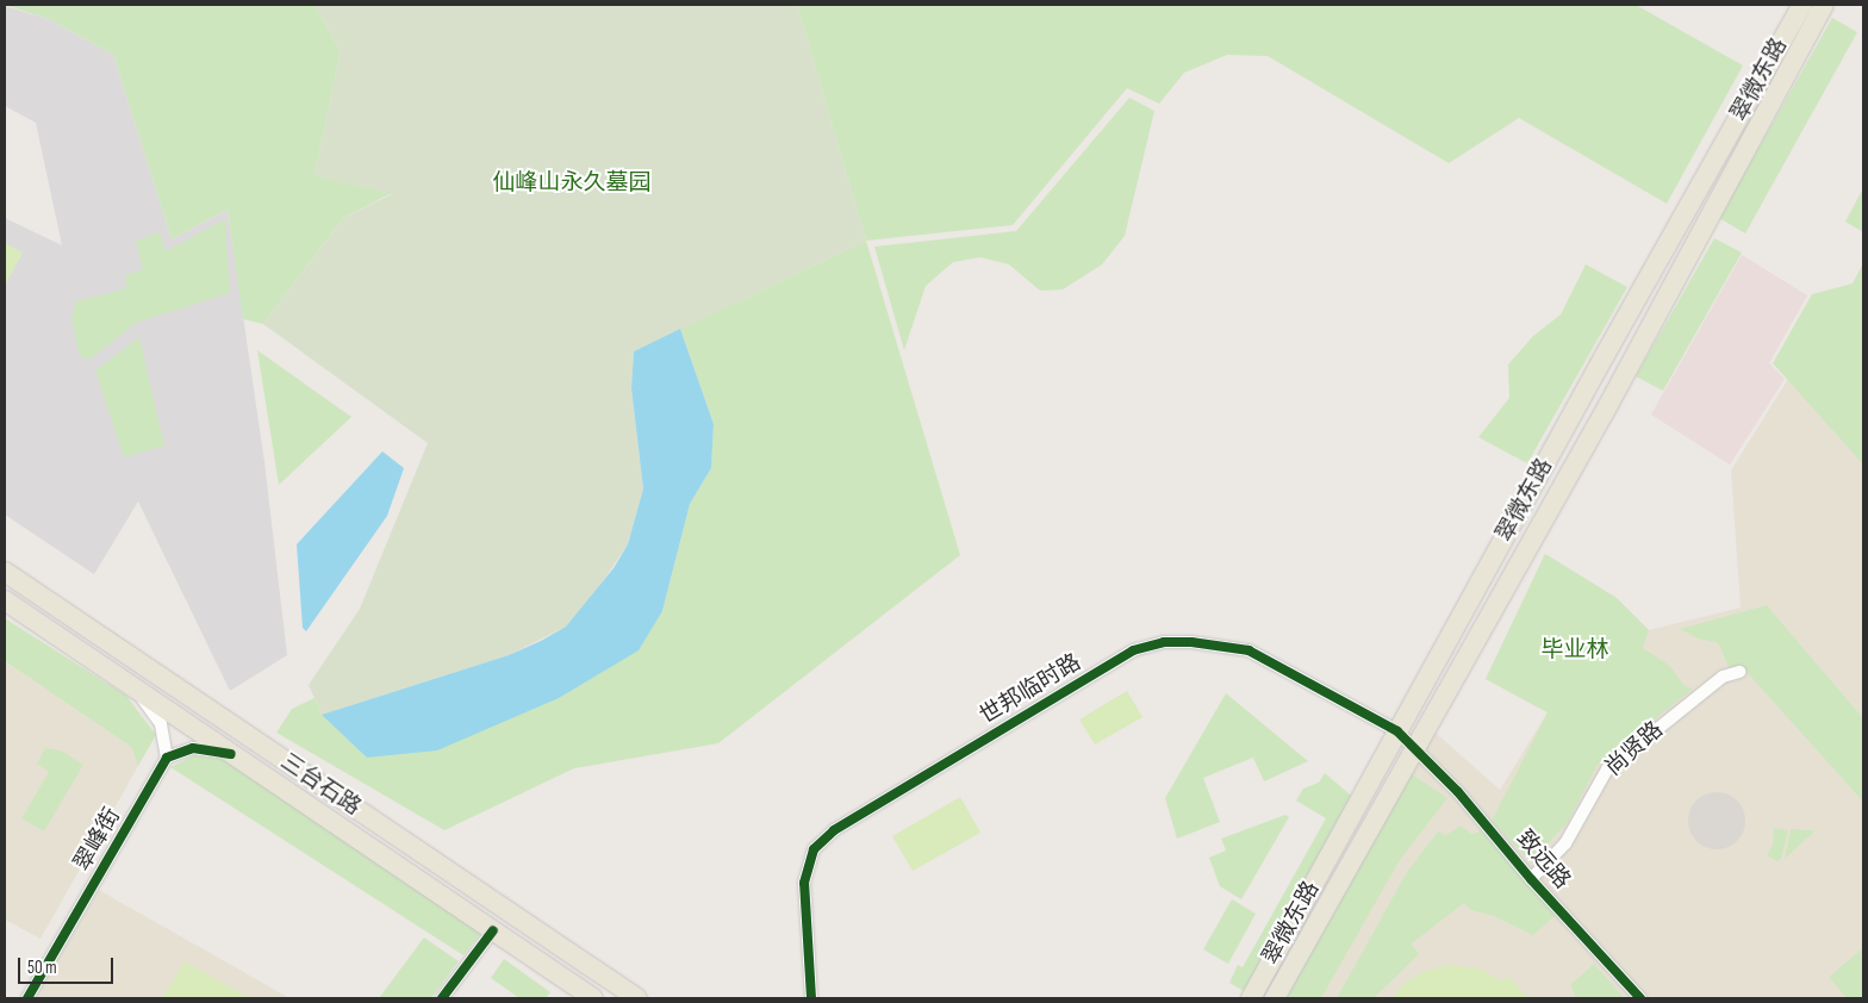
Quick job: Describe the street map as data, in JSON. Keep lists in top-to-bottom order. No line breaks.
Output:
{"streets":{"main road":["翠微东路","三台石路"],"street":["世邦临时路","尚贤路","翠峰街","致远路"]},"crossings":[["翠微东路","世邦临时路"],["翠微东路","致远路"],["世邦临时路","致远路"],["尚贤路","致远路"]],"parks":["仙峰山永久墓园","毕业林"],"scale_bar":"50 m"}
